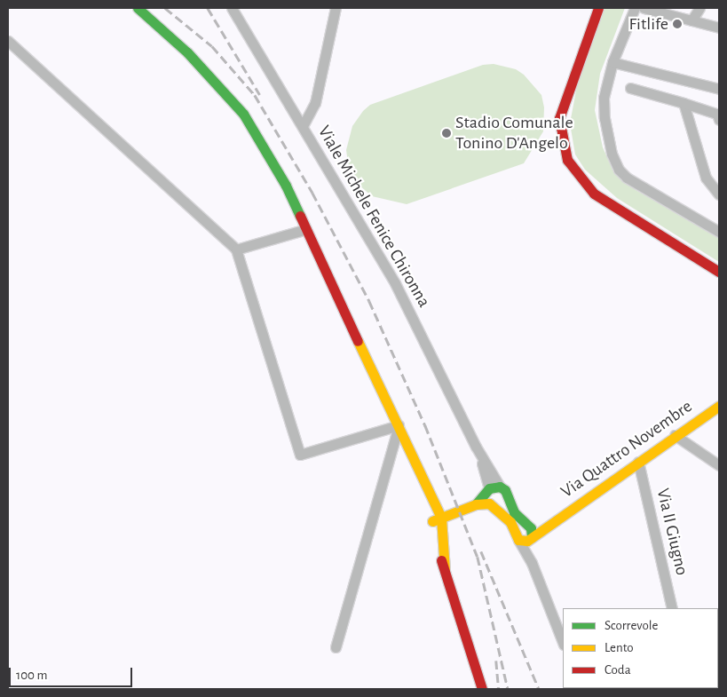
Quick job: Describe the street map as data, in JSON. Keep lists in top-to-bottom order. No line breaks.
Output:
{"streets":{"main road":["Via Quattro Novembre"],"street":["Viale Michele Fenice Chironna","Via II Giugno"]},"crossings":[["Via Quattro Novembre","Via II Giugno"]],"places":["Fitlife","Stadio Comunale Tonino D'Angelo"],"legend":["Scorrevole","Lento","Coda"],"scale_bar":"100 m"}
